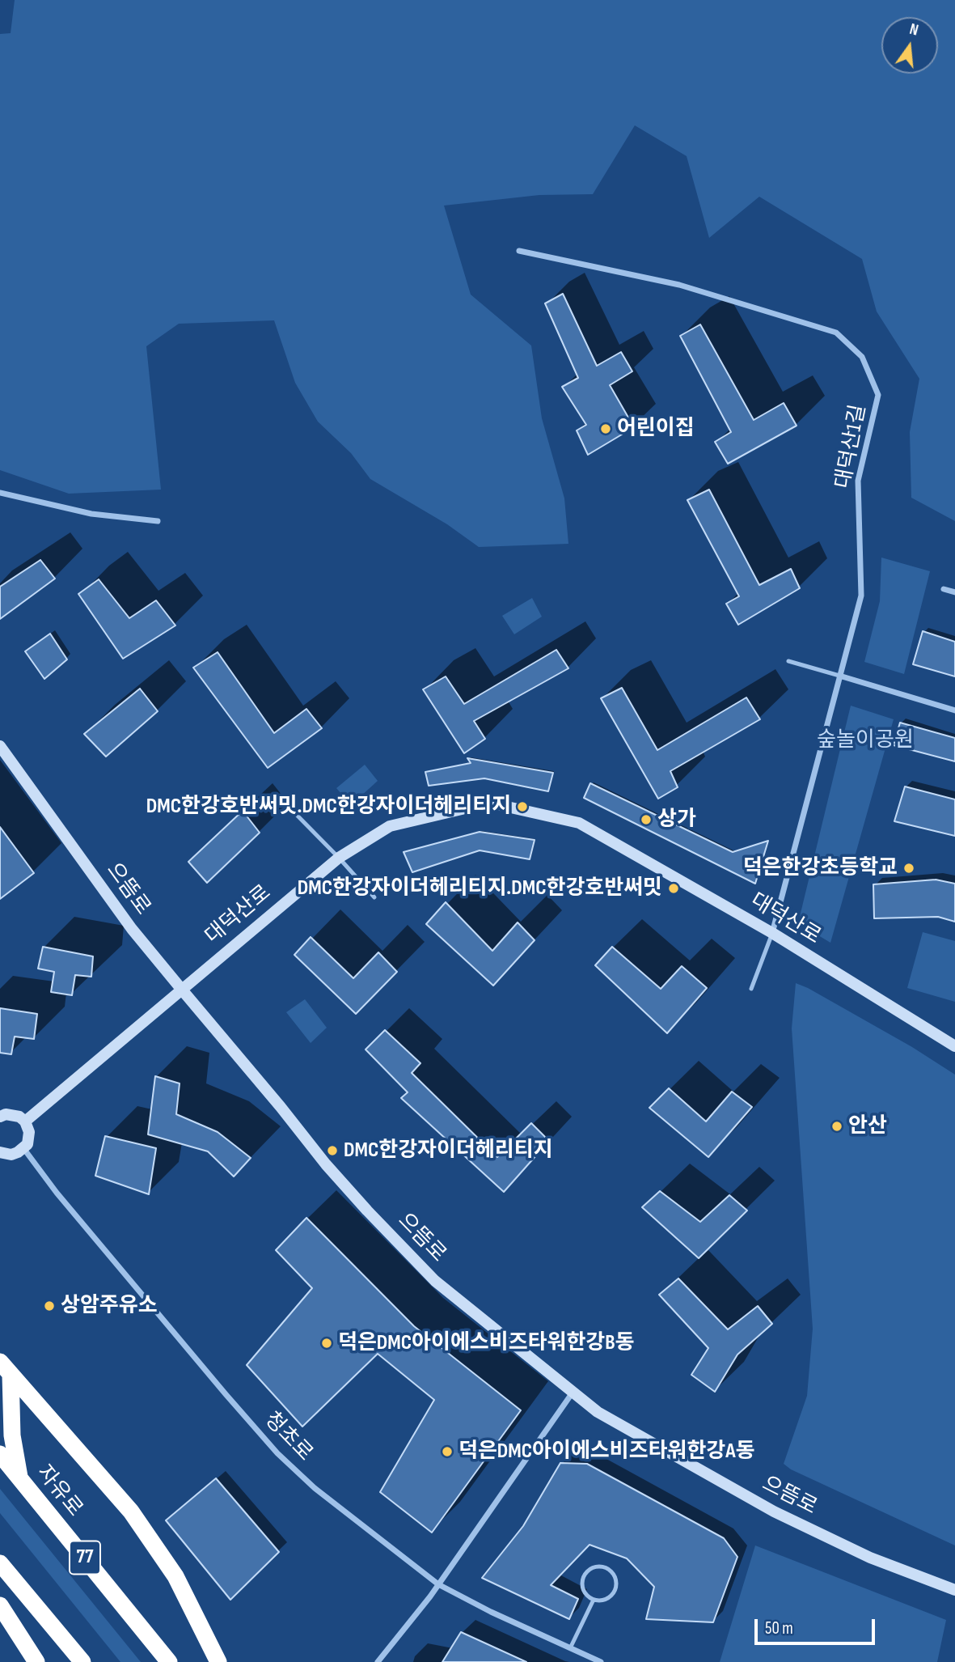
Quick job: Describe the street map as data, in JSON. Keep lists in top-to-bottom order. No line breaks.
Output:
{"streets":{"highway":["자유로","77"],"street":["대덕산1길","으뜸로","대덕산로","청초로"]},"crossings":[["대덕산1길","대덕산로"],["으뜸로","대덕산로"]],"parks":["숲놀이공원"],"places":["어린이집","DMC한강호반써밋.DMC한강자이더헤리티지","상가","덕은한강초등학교","DMC한강자이더헤리티지.DMC한강호반써밋","안산","DMC한강자이더헤리티지","상암주유소","덕은DMC아이에스비즈타워한강B동","덕은DMC아이에스비즈타워한강A동"],"scale_bar":"50 m","north":"top"}
